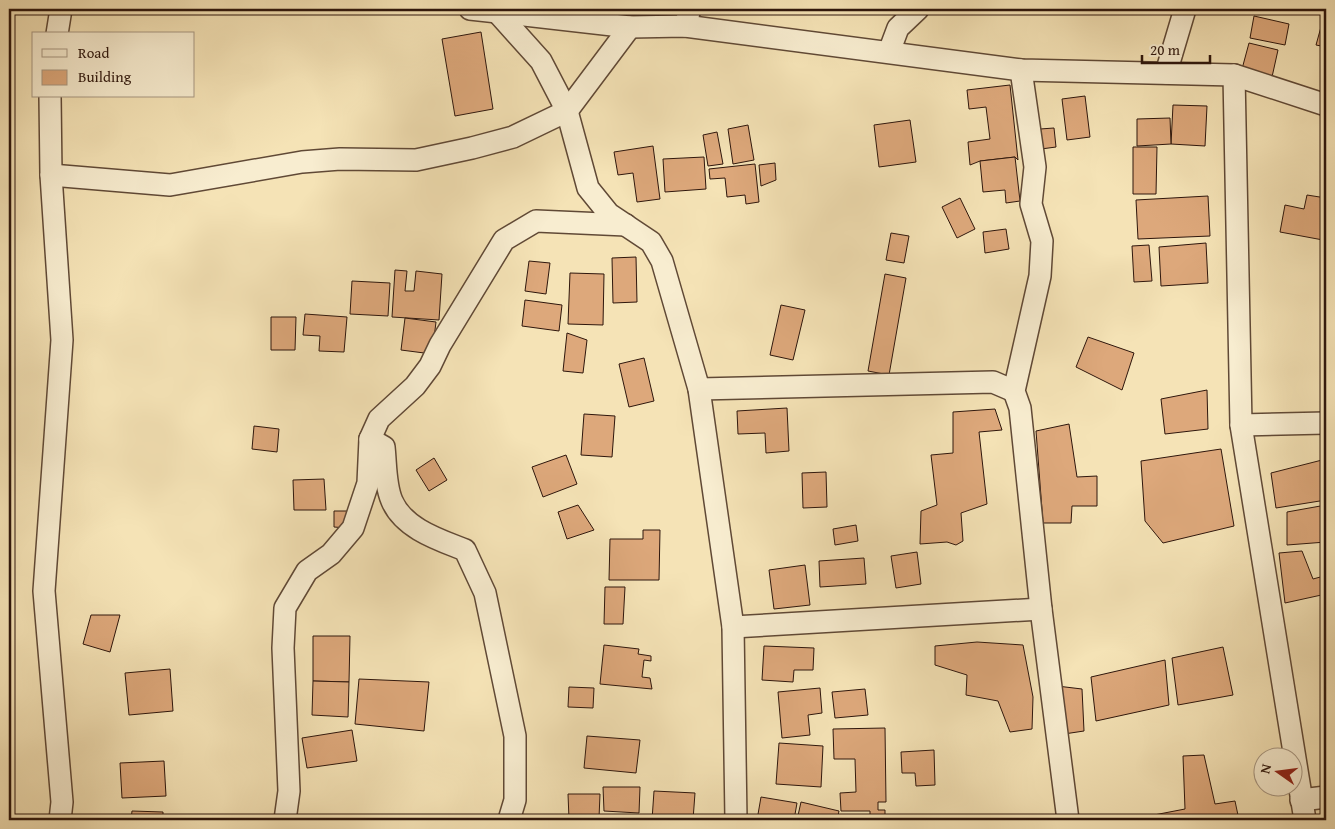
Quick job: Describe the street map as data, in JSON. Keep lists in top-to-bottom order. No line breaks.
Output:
{"legend":["Road","Building"],"scale_bar":"20 m","north":"left"}
